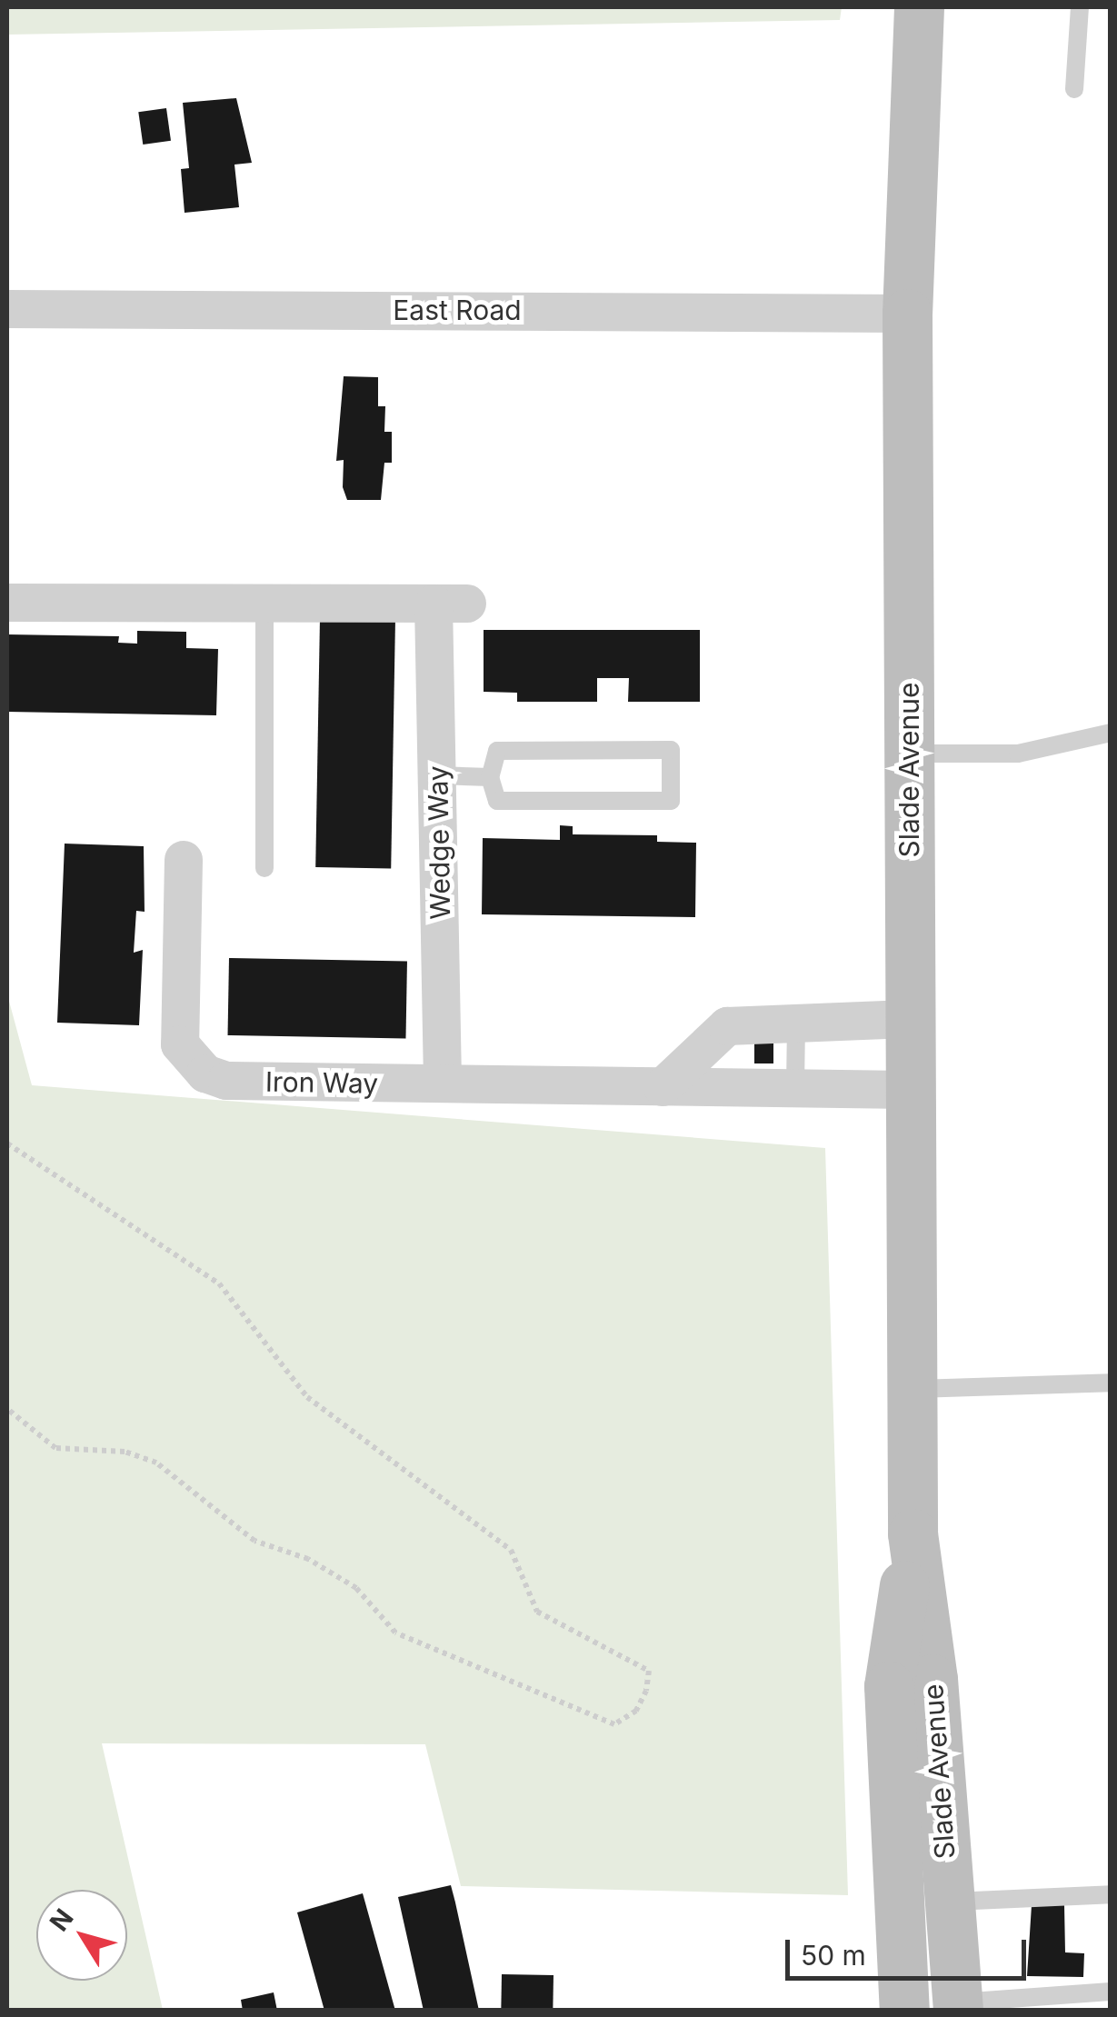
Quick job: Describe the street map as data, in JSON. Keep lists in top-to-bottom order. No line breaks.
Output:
{"streets":{"main road":["Slade Avenue"],"street":["East Road","Wedge Way","Iron Way"]},"crossings":[["East Road","Slade Avenue"],["Slade Avenue","Iron Way"],["Wedge Way","Iron Way"]],"scale_bar":"50 m","north":"top left"}
